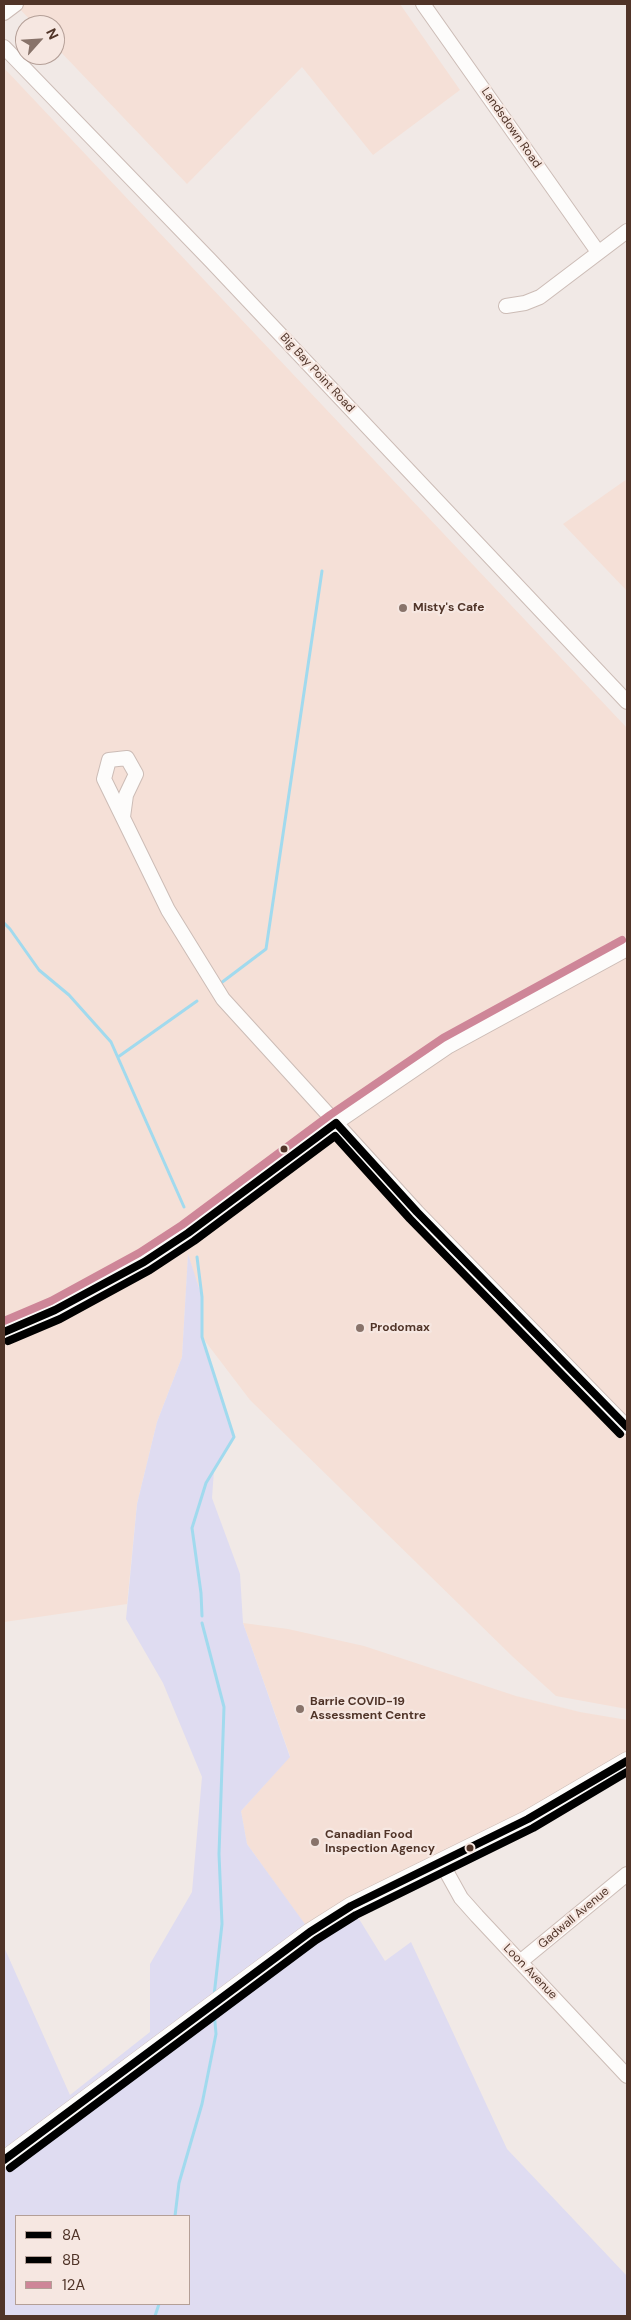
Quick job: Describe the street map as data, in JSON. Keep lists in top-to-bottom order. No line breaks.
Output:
{"streets":{"street":["Landsdown Road","Big Bay Point Road","Gadwall Avenue","Loon Avenue"]},"crossings":[["Gadwall Avenue","Loon Avenue"]],"places":["Misty's Cafe","Prodomax","Barrie COVID-19 Assessment Centre","Canadian Food Inspection Agency"],"lines":["transit line 12A","transit line 8A","transit line 8B"],"legend":["8A","8B","12A"],"north":"top right"}
